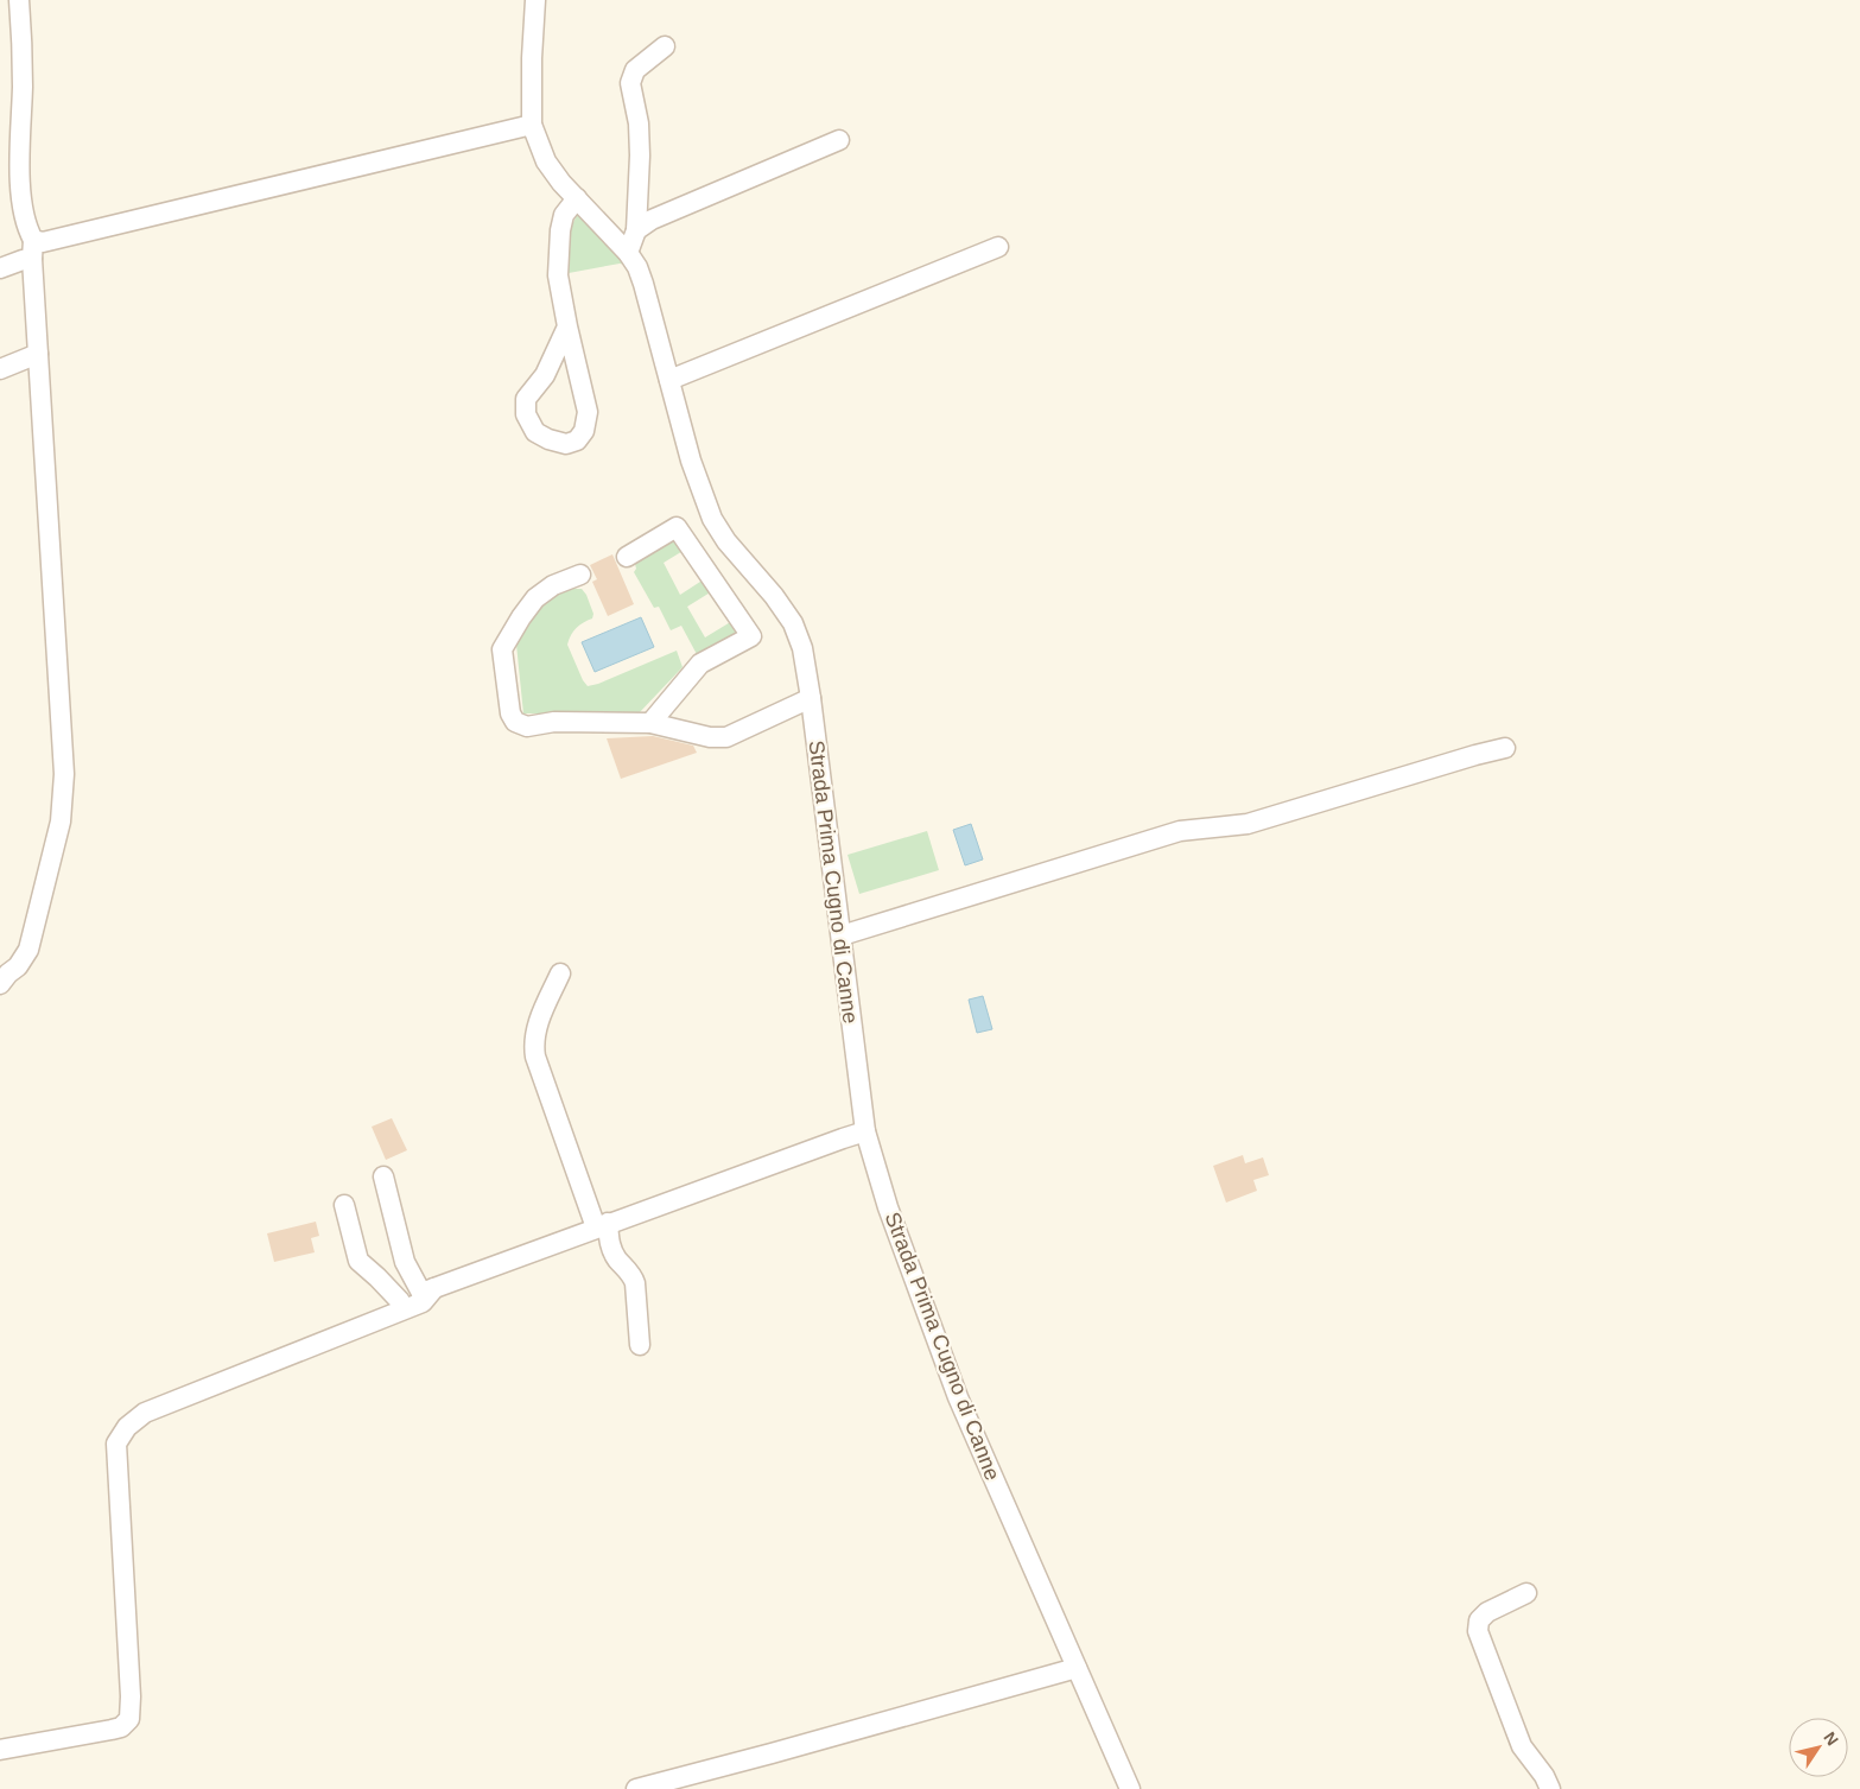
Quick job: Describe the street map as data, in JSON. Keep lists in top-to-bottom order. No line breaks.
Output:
{"streets":{"street":["Strada Prima Cugno di Canne"]},"north":"top right"}
